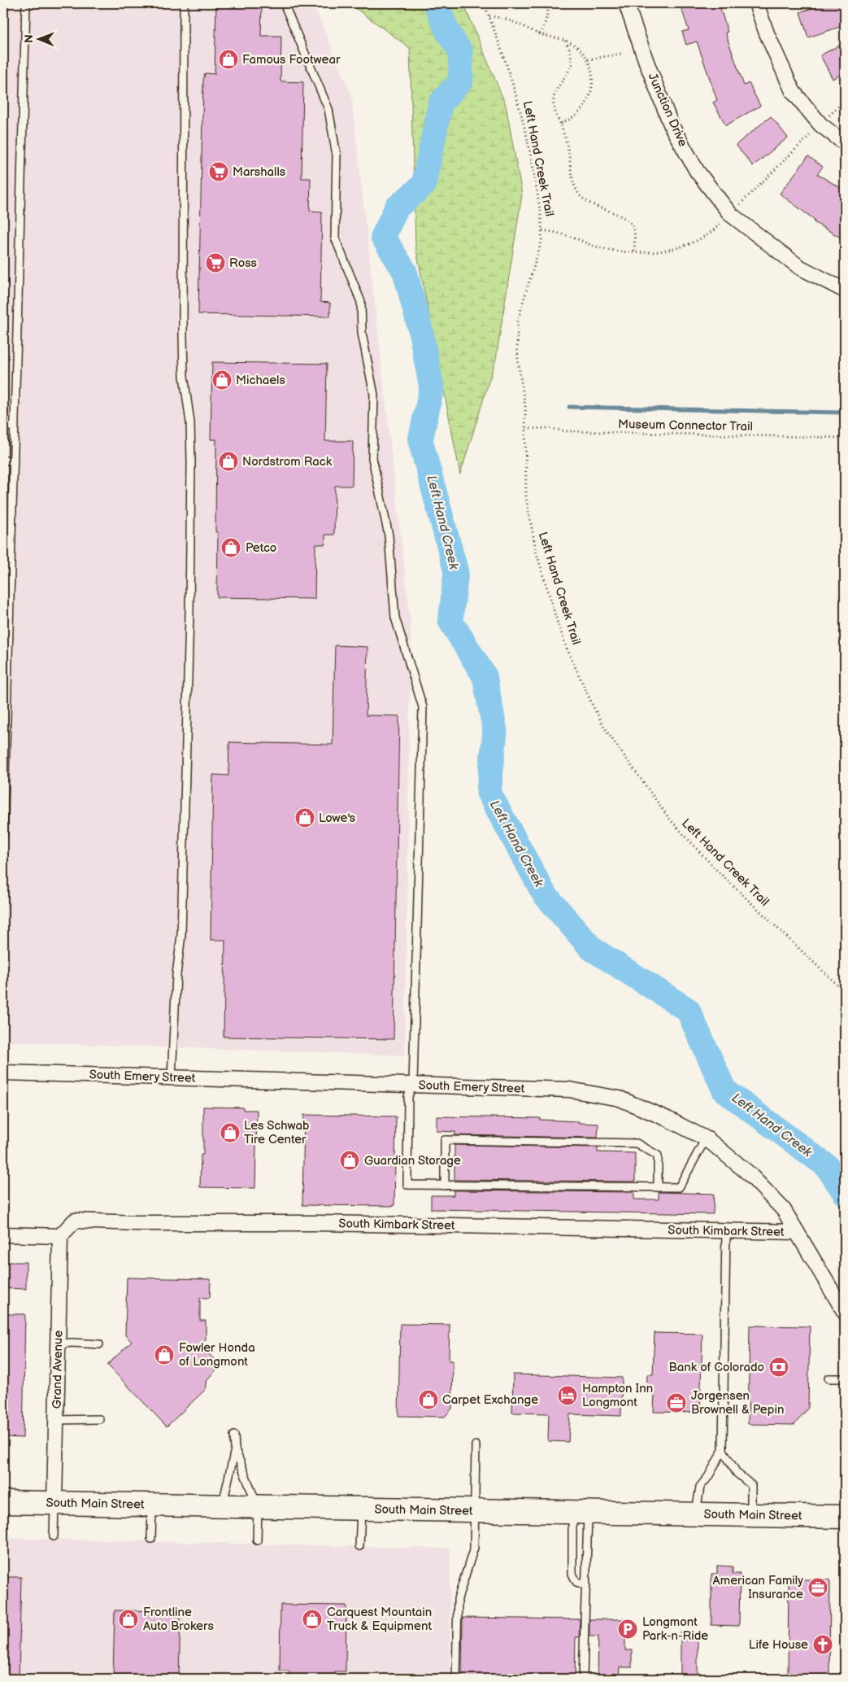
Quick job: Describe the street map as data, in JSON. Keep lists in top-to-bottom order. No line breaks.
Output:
{"streets":{"main road":["South Main Street"],"street":["Junction Drive","South Emery Street","South Kimbark Street","Grand Avenue"],"path":["Left Hand Creek Trail","Museum Connector Trail"]},"crossings":[["Left Hand Creek Trail","Museum Connector Trail"],["South Emery Street","South Kimbark Street"],["South Kimbark Street","Grand Avenue"],["Grand Avenue","South Main Street"]],"water":["Left Hand Creek"],"places":{"shop":["Famous Footwear","Michaels","Nordstrom Rack","Petco","Lowe's","Les Schwab Tire Center","Guardian Storage","Fowler Honda of Longmont","Carpet Exchange","Frontline Auto Brokers","Carquest Mountain Truck & Equipment"],"supermarket":["Marshalls","Ross"],"bank":["Bank of Colorado"],"hotel":["Hampton Inn Longmont"],"office":["Jorgensen Brownell & Pepin","American Family Insurance"],"parking":["Longmont Park-n-Ride"],"church":["Life House"]},"north":"left"}
